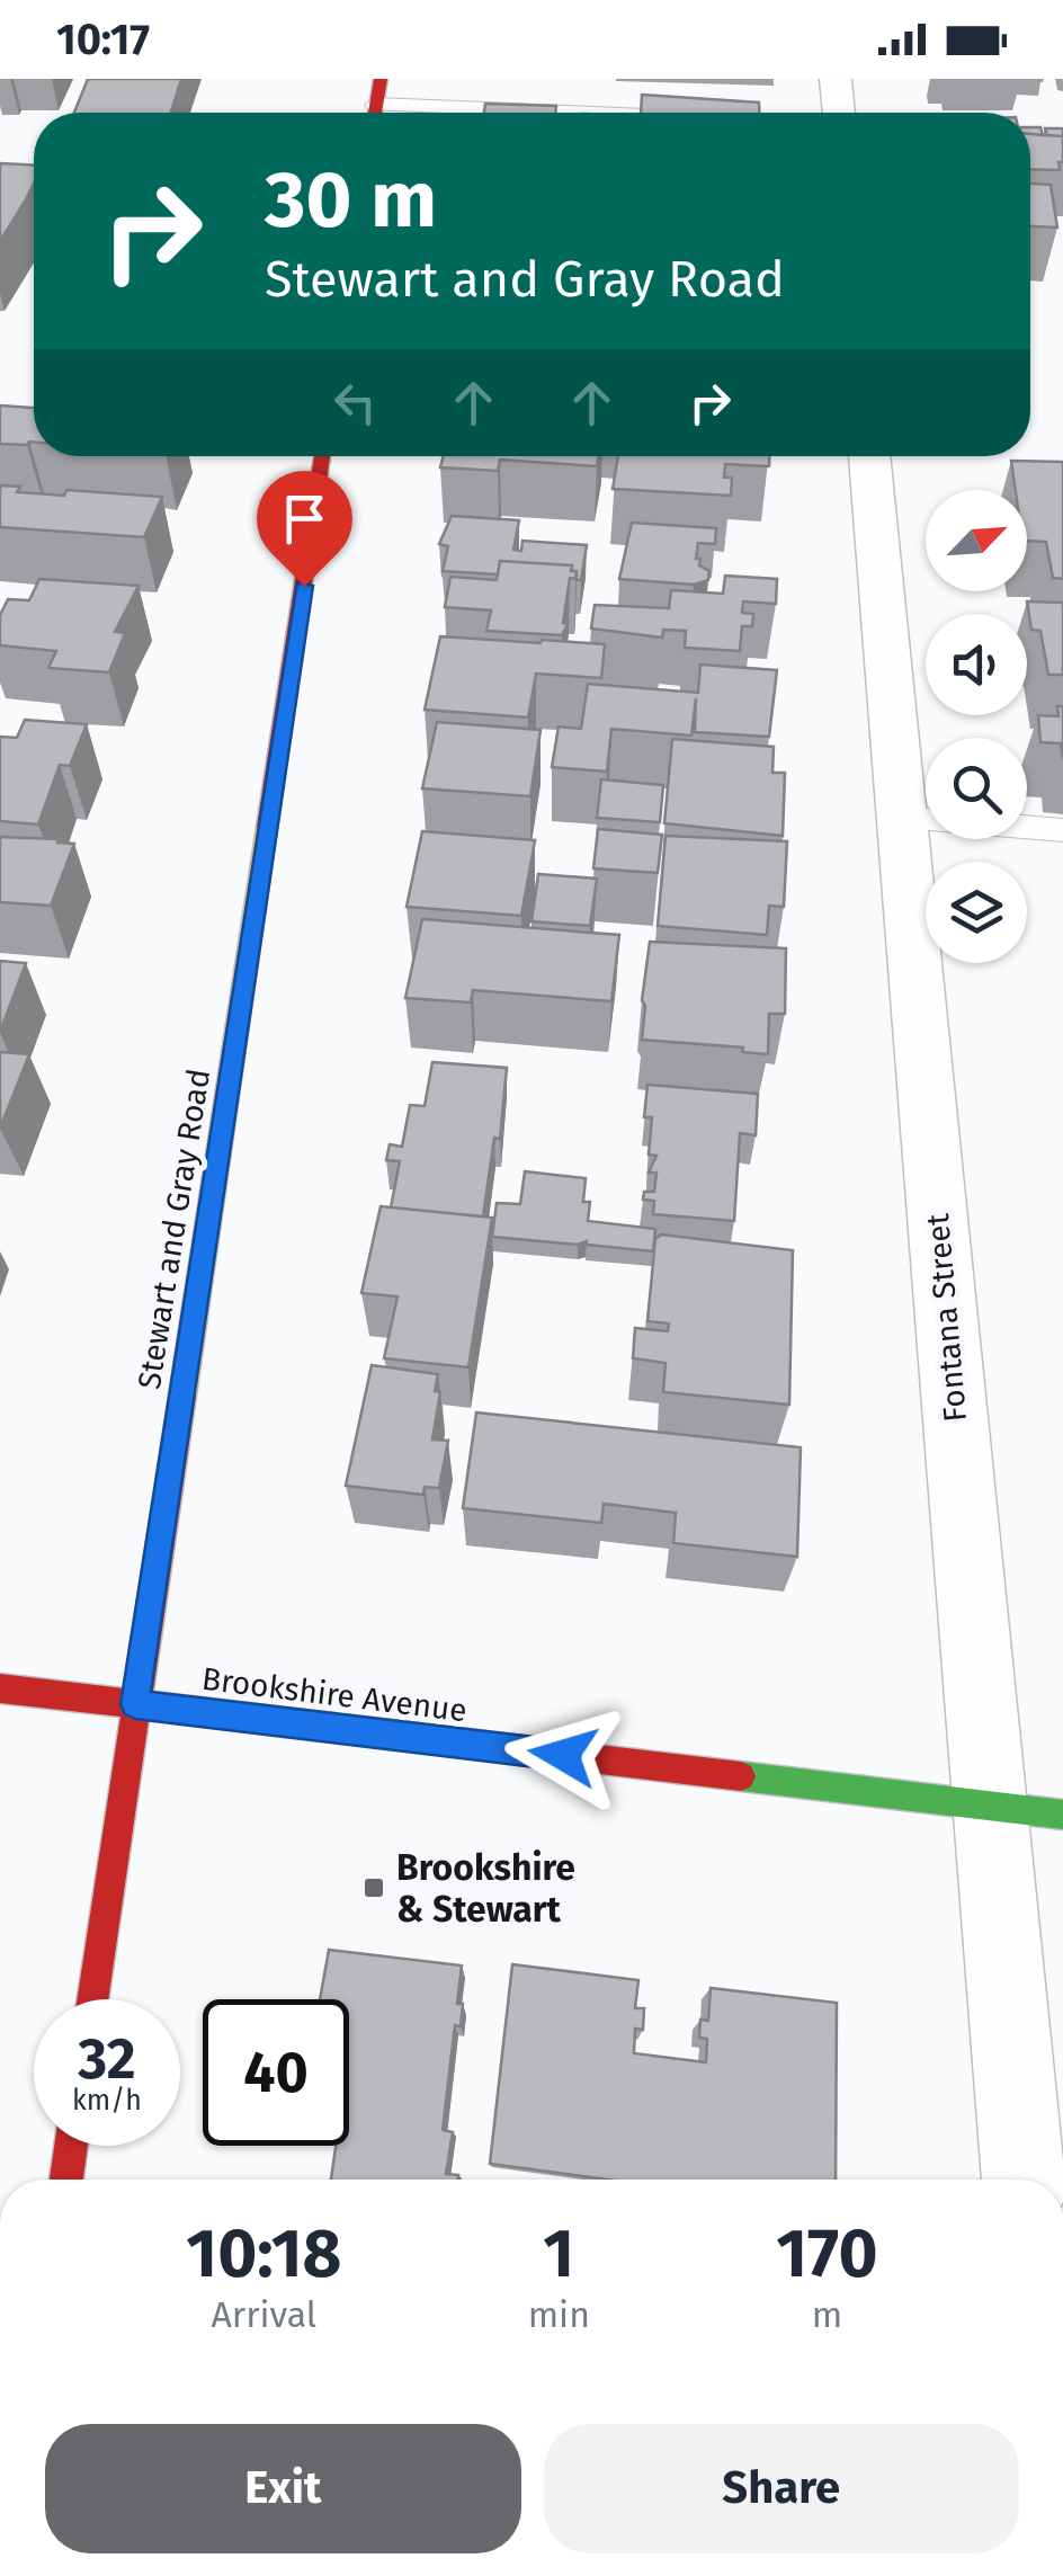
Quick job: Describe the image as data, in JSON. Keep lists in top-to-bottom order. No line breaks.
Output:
{"streets":{"main road":["Stewart and Gray Road","Brookshire Avenue"],"street":["Fontana Street"]},"crossings":[["Stewart and Gray Road","Brookshire Avenue"],["Fontana Street","Brookshire Avenue"]],"places":{"transit":["Brookshire & Stewart"]},"north":"top right","page":{"status":"10:17","turn":["30 m","Stewart and Gray Road"],"speed":"32 km/h","limit":"40","eta":["10:18","Arrival","1","min","170","m"],"buttons":["Exit","Share"]}}
